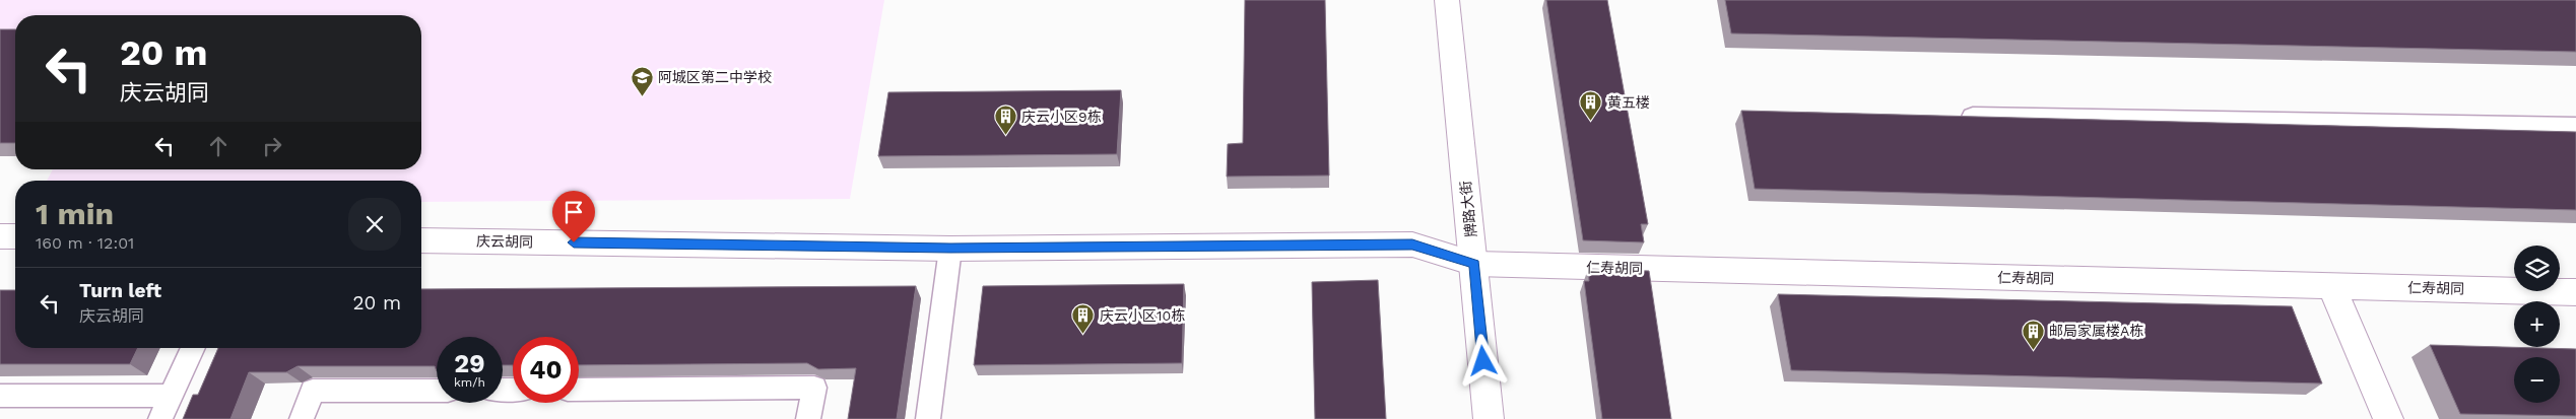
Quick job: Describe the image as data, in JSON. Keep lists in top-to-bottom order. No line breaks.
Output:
{"streets":{"street":["牌路大街","庆云胡同","仁寿胡同"]},"crossings":[["牌路大街","庆云胡同"],["牌路大街","仁寿胡同"],["庆云胡同","仁寿胡同"]],"places":{"school or university":["阿城区第二中学校"],"building":["黄五楼","庆云小区9栋","庆云小区10栋","邮局家属楼A栋"]},"page":{"turn":["20 m","庆云胡同"],"heading":["1 min","160 m · 12:01"],"map_buttons":["+","−"],"list":[{"name":"Turn left","note":"庆云胡同","value":"20 m"}],"speed":"29 km/h","limit":"40"}}
